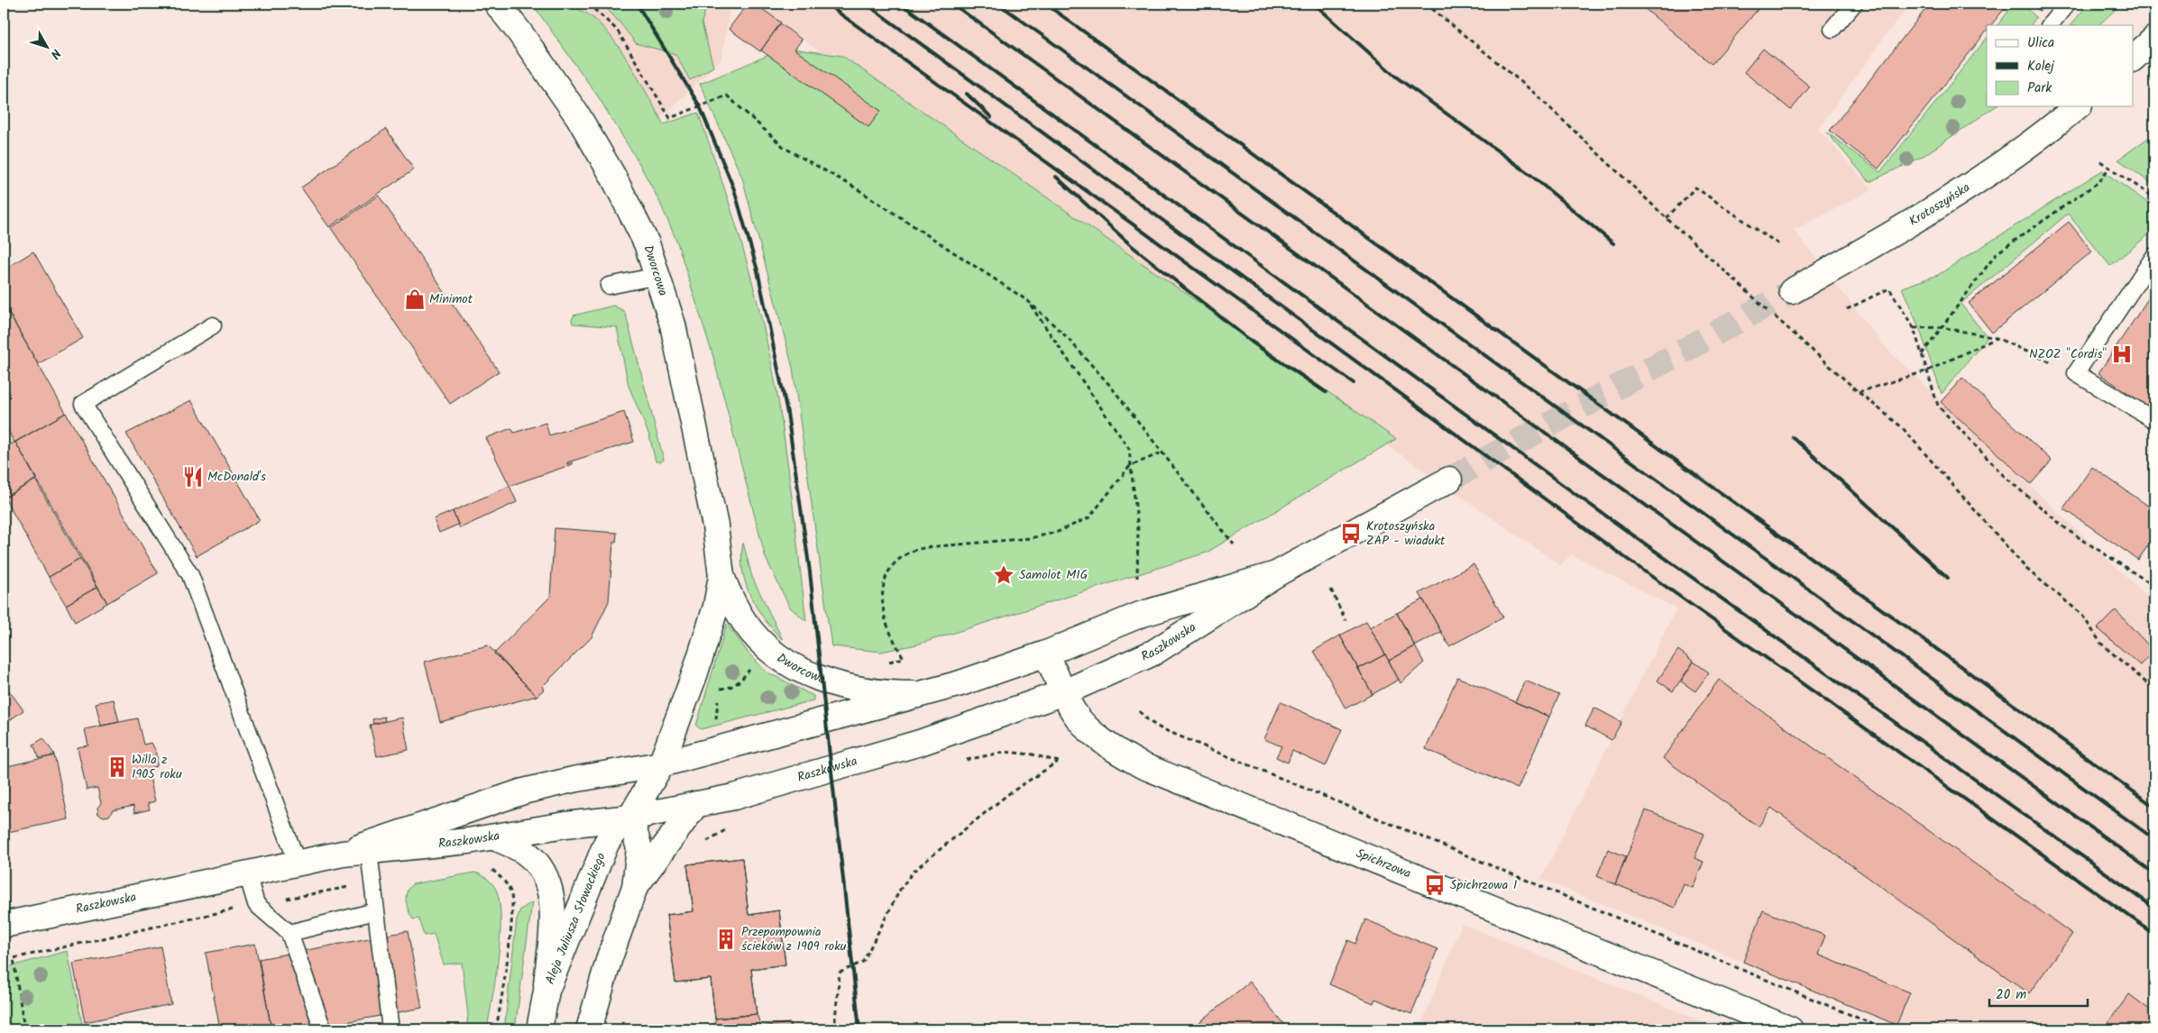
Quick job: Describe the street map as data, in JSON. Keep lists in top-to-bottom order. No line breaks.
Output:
{"streets":{"main road":["Krotoszyńska","Dworcowa","Raszkowska","Spichrzowa","Aleja Juliusza Słowackiego"]},"crossings":[["Dworcowa","Raszkowska"],["Dworcowa","Aleja Juliusza Słowackiego"],["Raszkowska","Spichrzowa"],["Raszkowska","Aleja Juliusza Słowackiego"]],"places":{"shop":["Minimot"],"hospital":["NZOZ \"Cordis\""],"restaurant":["McDonald's"],"bus stop":["Krotoszyńska ZAP - wiadukt","Spichrzowa I"],"place":["Samolot MIG"],"building":["Willa z 1905 roku","Przepompownia ścieków z 1909 roku"]},"legend":["Ulica","Kolej","Park"],"scale_bar":"20 m","north":"bottom right"}
